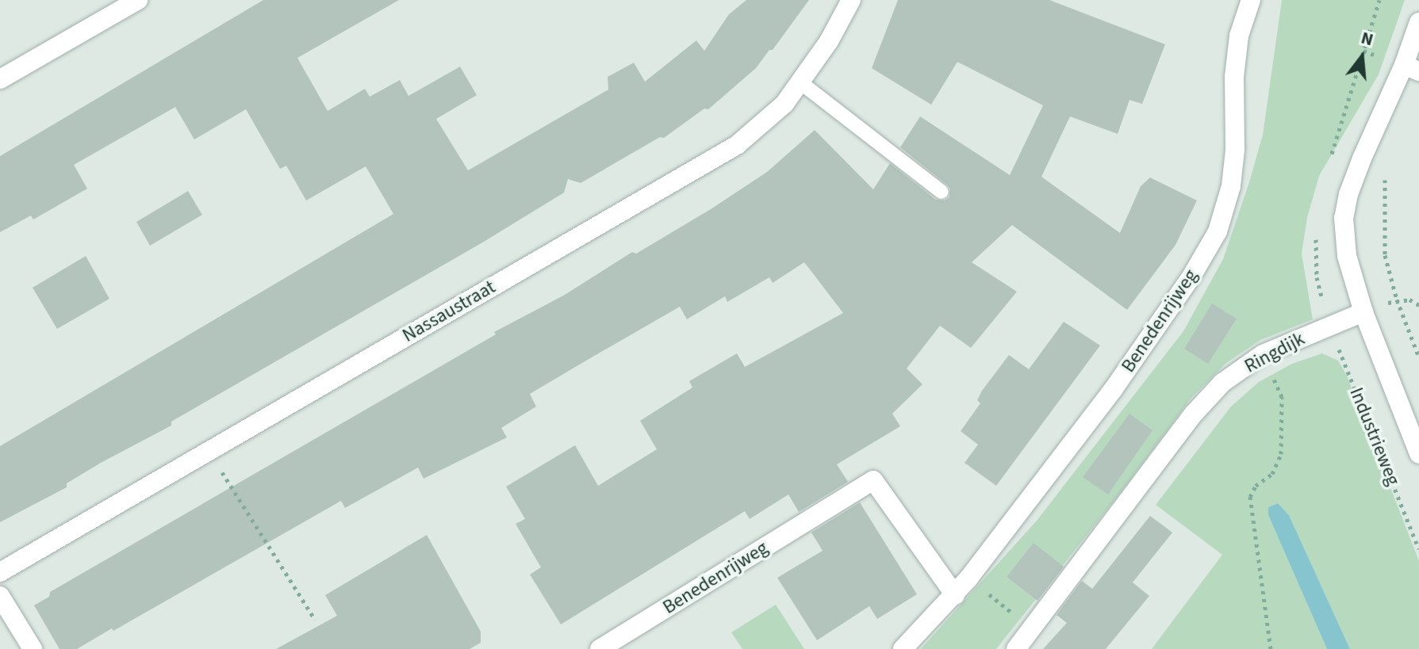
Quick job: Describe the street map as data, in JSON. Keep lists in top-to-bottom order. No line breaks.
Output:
{"streets":{"street":["Nassaustraat","Benedenrijweg","Ringdijk","Industrieweg"]},"crossings":[["Ringdijk","Industrieweg"]],"north":"top"}
